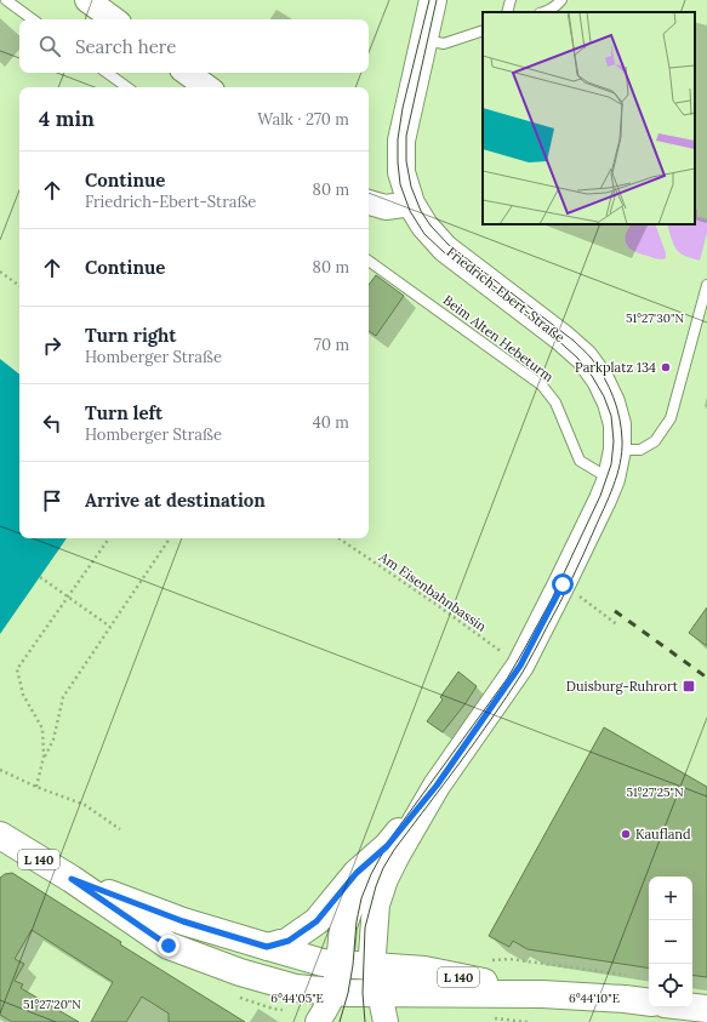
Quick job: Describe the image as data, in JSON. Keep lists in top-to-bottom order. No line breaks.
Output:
{"streets":{"main road":["Friedrich-Ebert-Straße","L 140"],"lane":["Beim Alten Hebeturm"],"path":["Am Eisenbahnbassin"]},"crossings":[["Friedrich-Ebert-Straße","Beim Alten Hebeturm"],["Friedrich-Ebert-Straße","Am Eisenbahnbassin"],["Friedrich-Ebert-Straße","L 140"]],"places":{"other":["Parkplatz 134","Kaufland"],"transit":["Duisburg-Ruhrort"]},"page":{"search":"Search here","heading":["4 min","Walk · 270 m"],"list":[["Continue","Friedrich-Ebert-Straße","80 m"],["Continue","80 m"],["Turn right","Homberger Straße","70 m"],["Turn left","Homberger Straße","40 m"],"Arrive at destination"],"map_buttons":["+","−"]},"coordinates":["51°27'30\"N","51°27'25\"N","6°44'05\"E","6°44'10\"E","51°27'20\"N"]}
